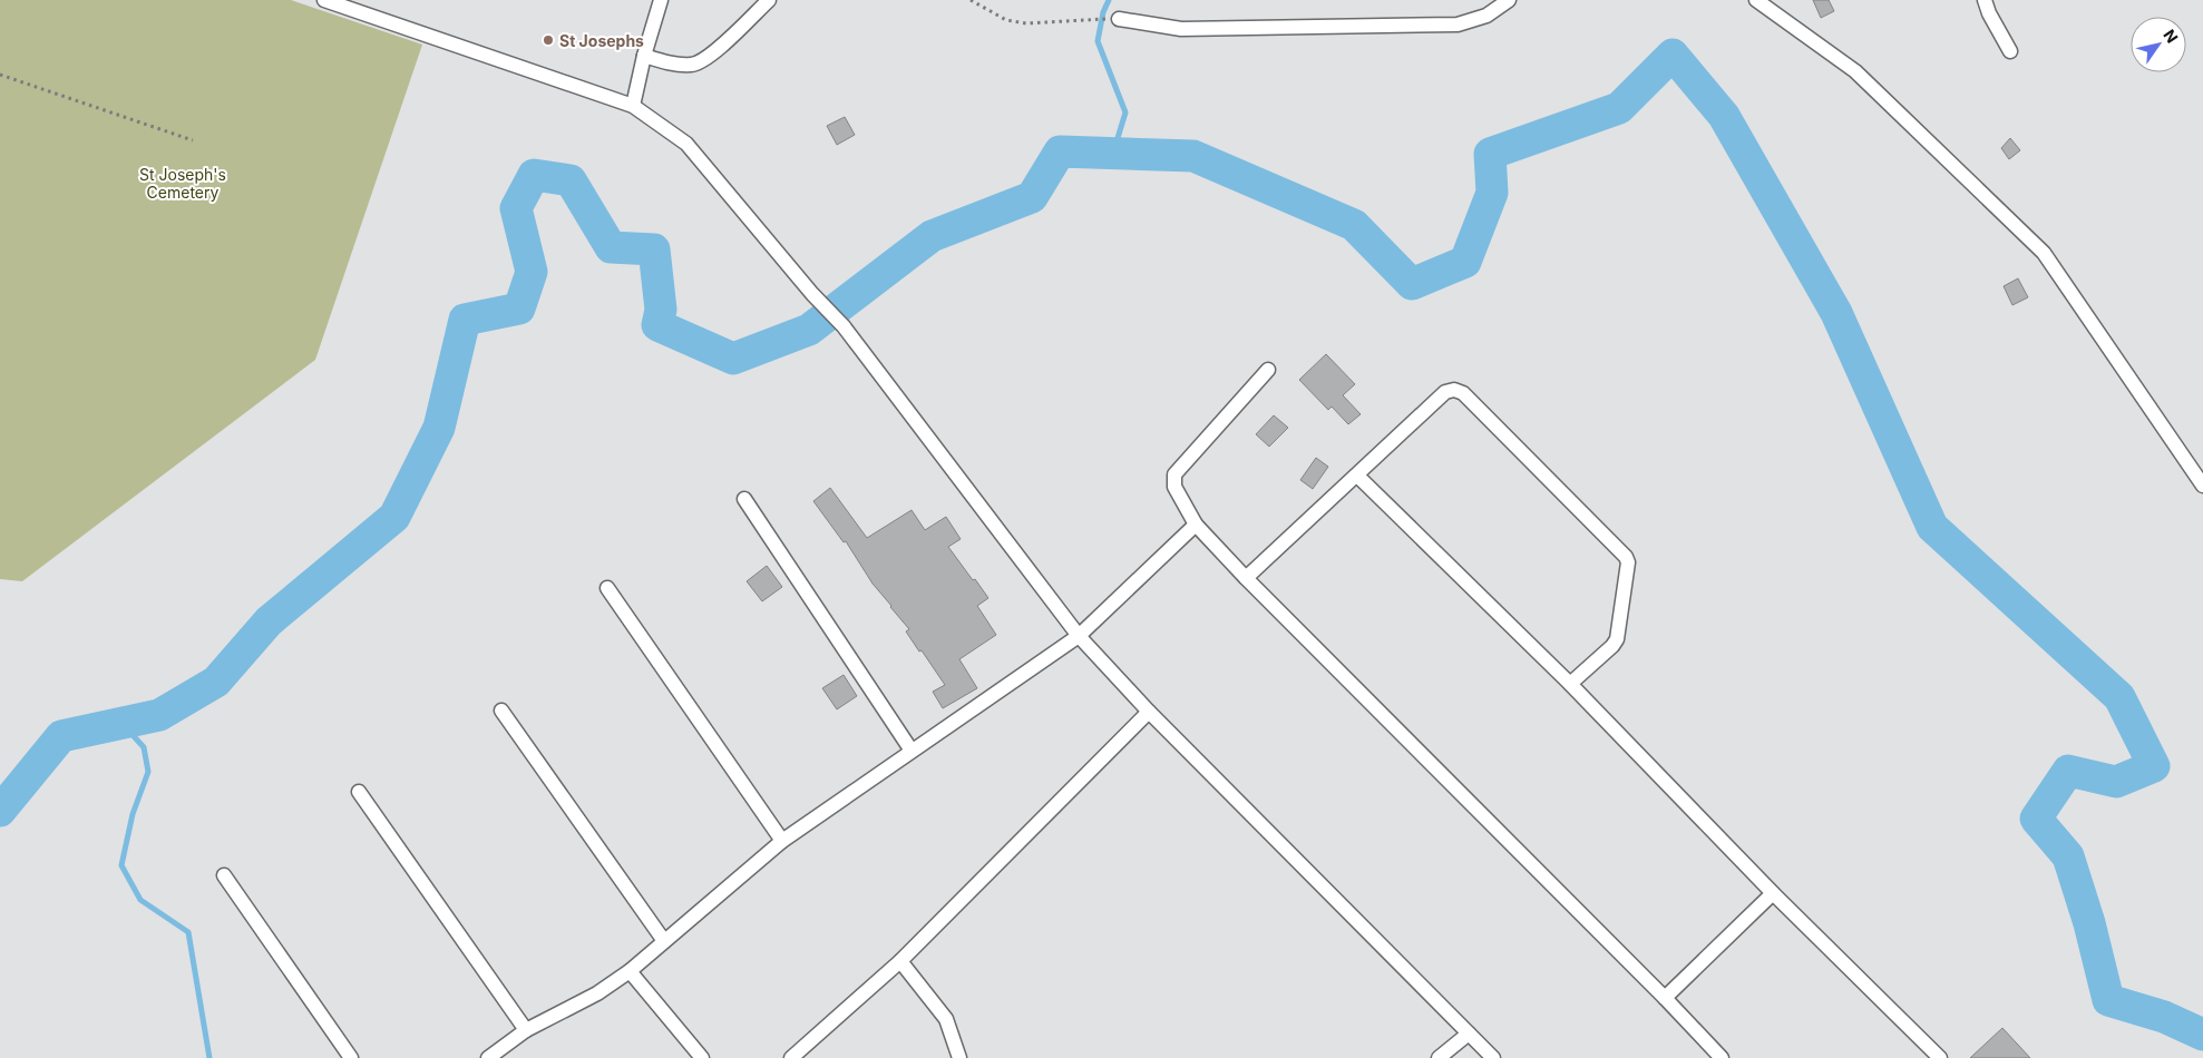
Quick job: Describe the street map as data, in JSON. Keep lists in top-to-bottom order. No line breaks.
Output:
{"parks":["St Joseph's Cemetery"],"places":["St Josephs"],"north":"top right"}
